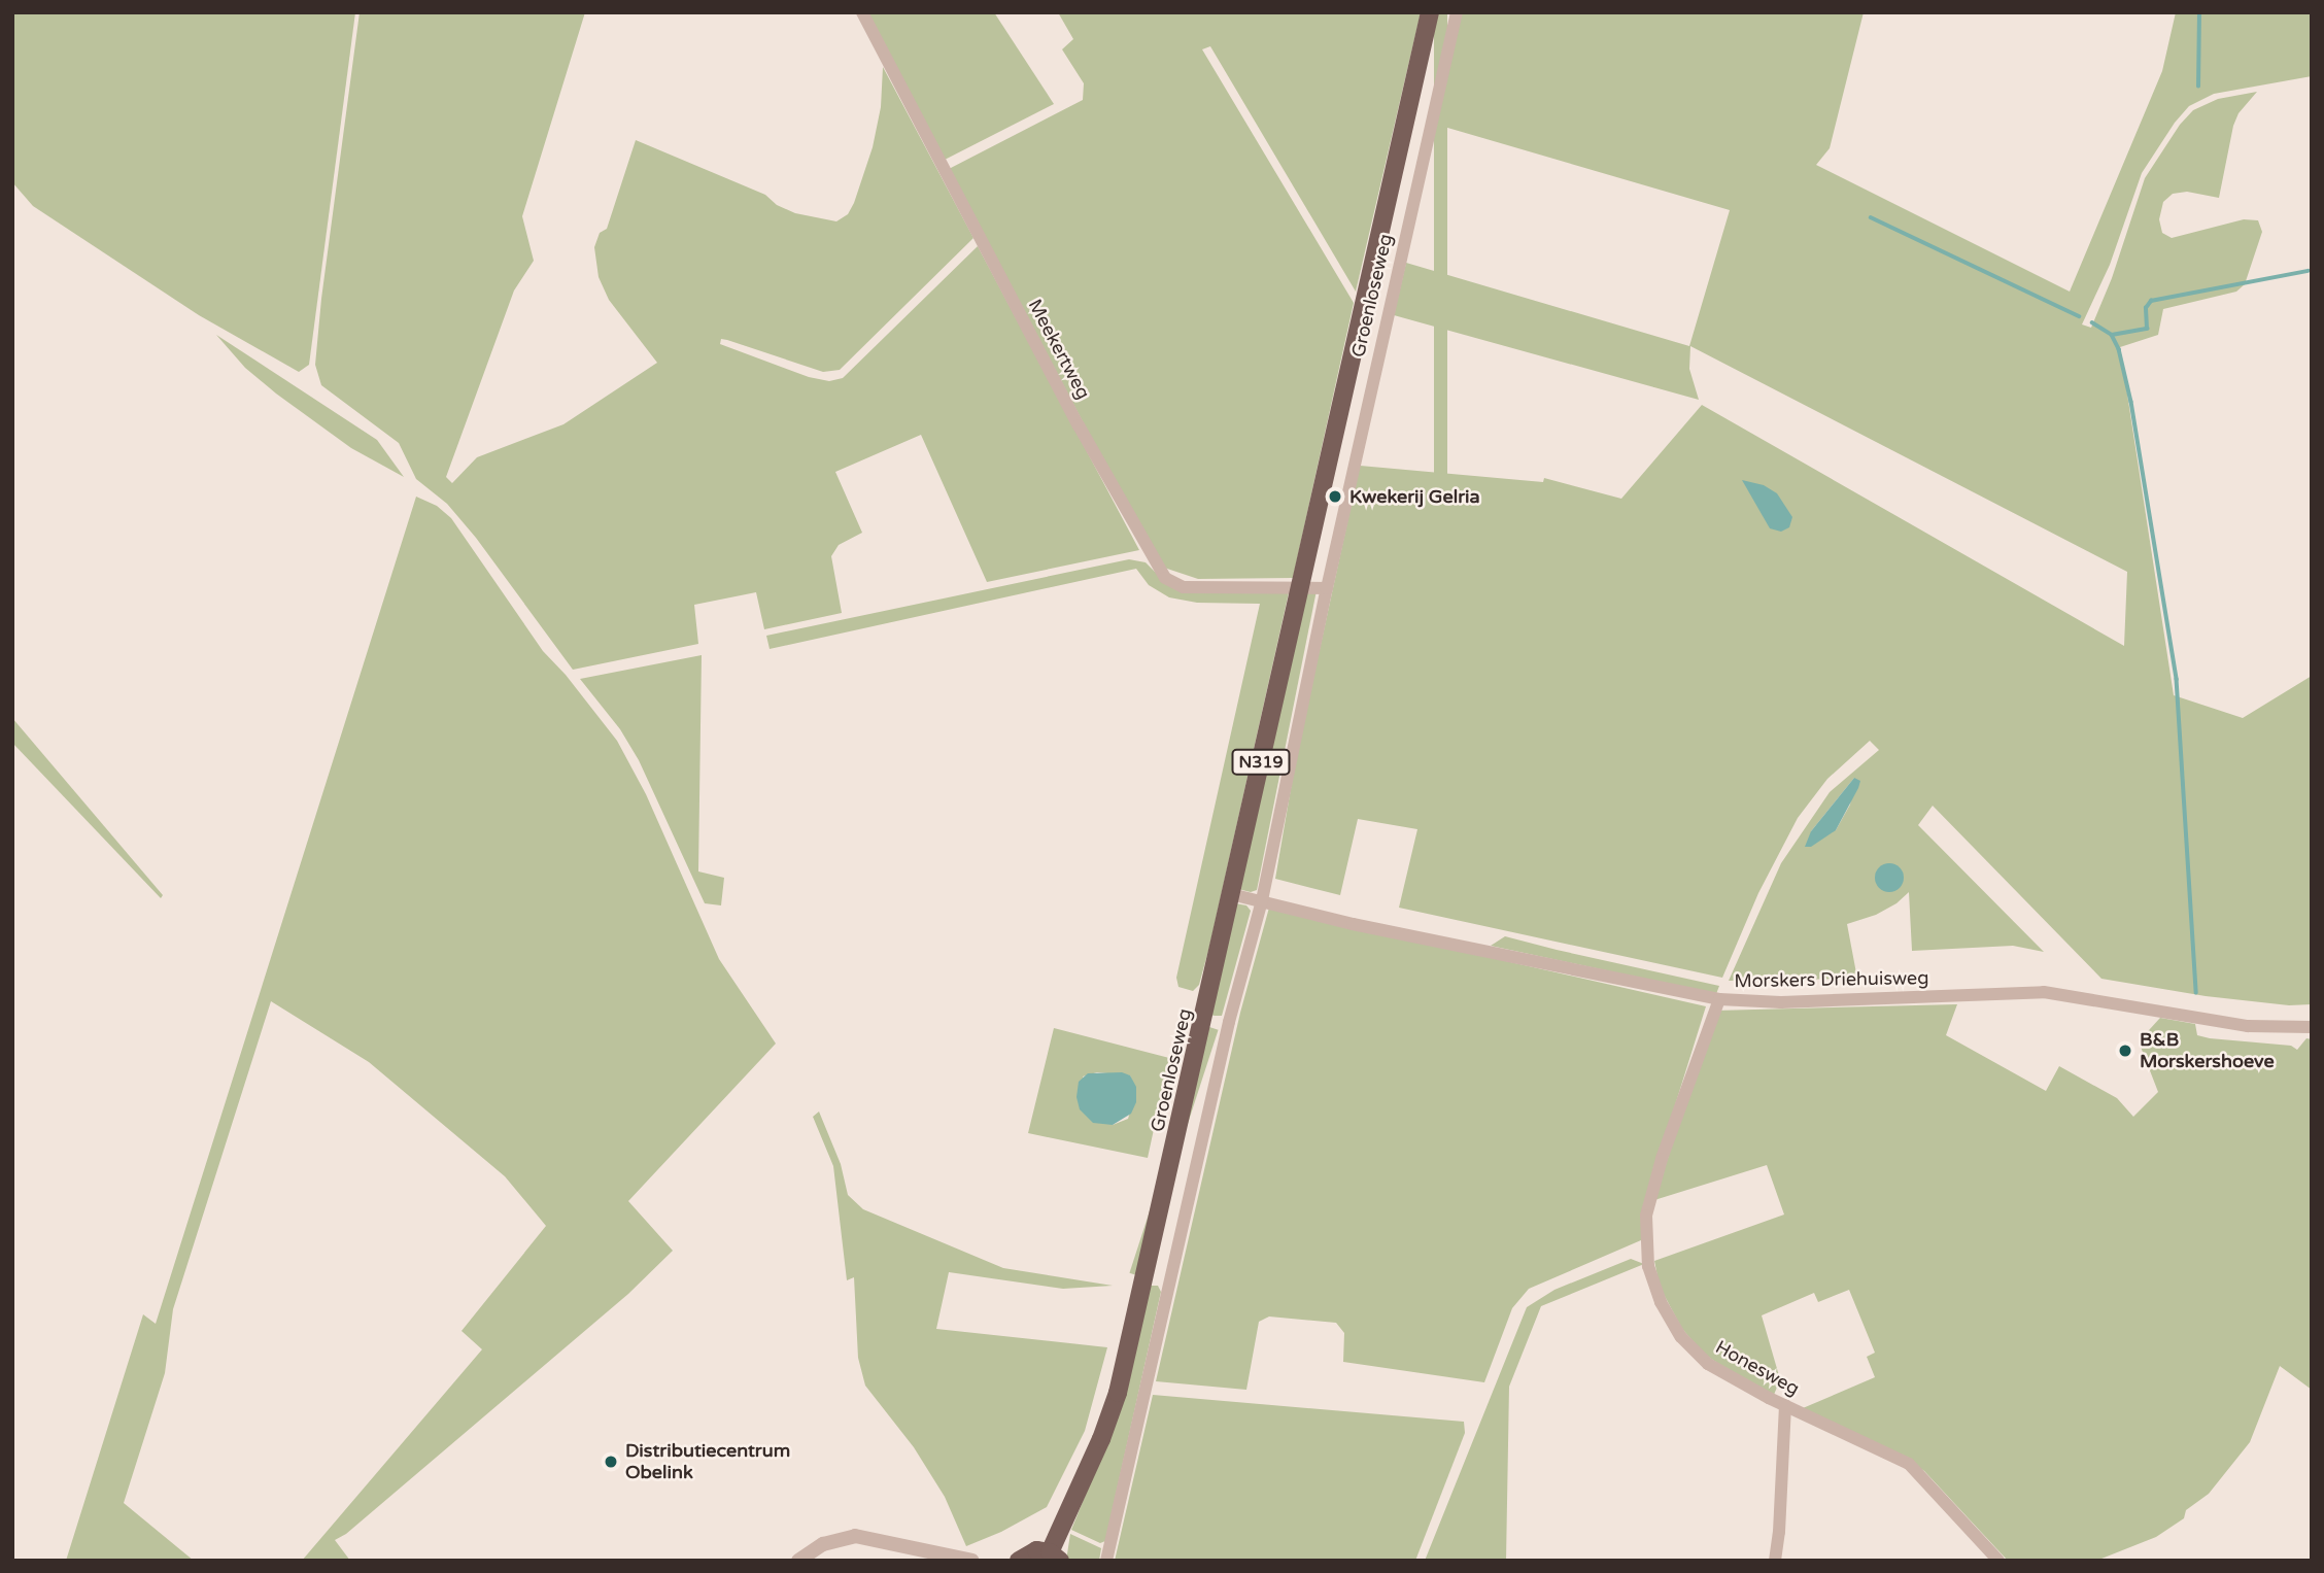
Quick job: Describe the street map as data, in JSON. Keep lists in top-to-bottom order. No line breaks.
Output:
{"streets":{"main road":["Groenloseweg","N319"],"street":["Meekertweg","Morskers Driehuisweg","Honesweg"]},"crossings":[["Groenloseweg","Meekertweg"],["Groenloseweg","N319"],["Groenloseweg","Morskers Driehuisweg"],["Morskers Driehuisweg","Honesweg"]],"places":["Kwekerij Gelria","B&B Morskershoeve","Distributiecentrum Obelink"]}
